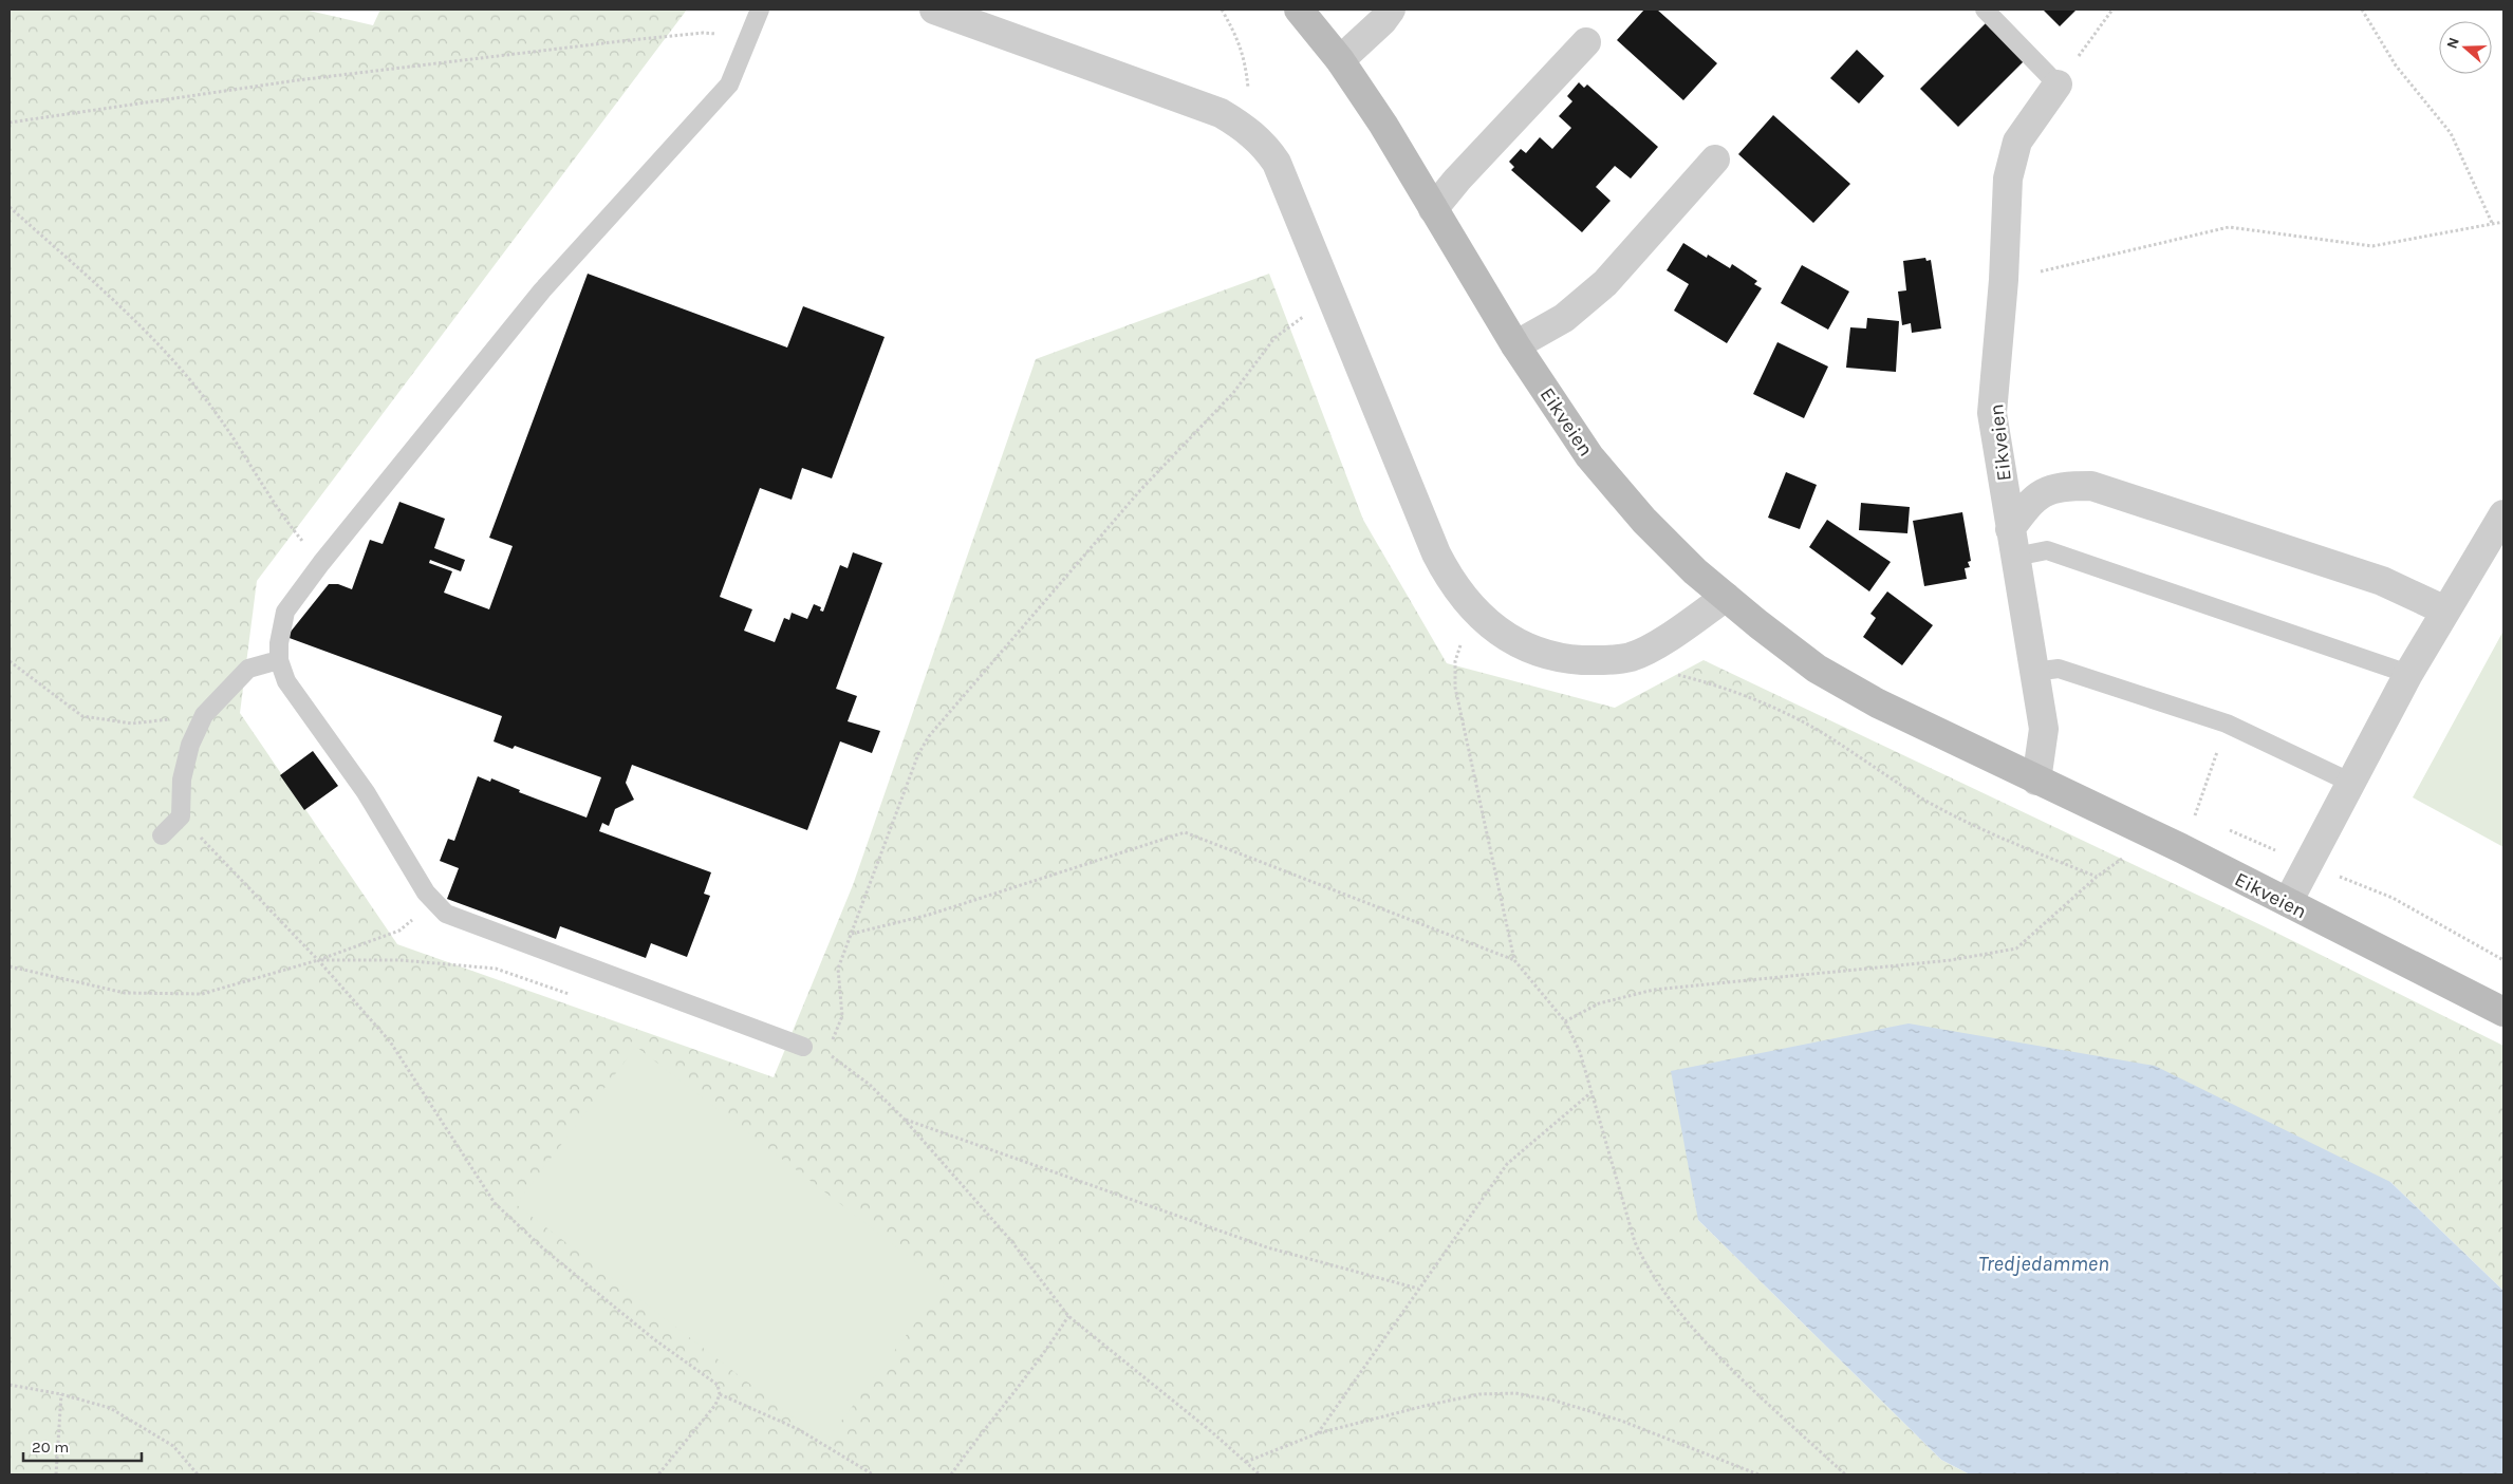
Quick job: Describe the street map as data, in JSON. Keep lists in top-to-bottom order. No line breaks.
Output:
{"streets":{"main road":["Eikveien"]},"water":["Tredjedammen"],"scale_bar":"20 m","north":"left"}
